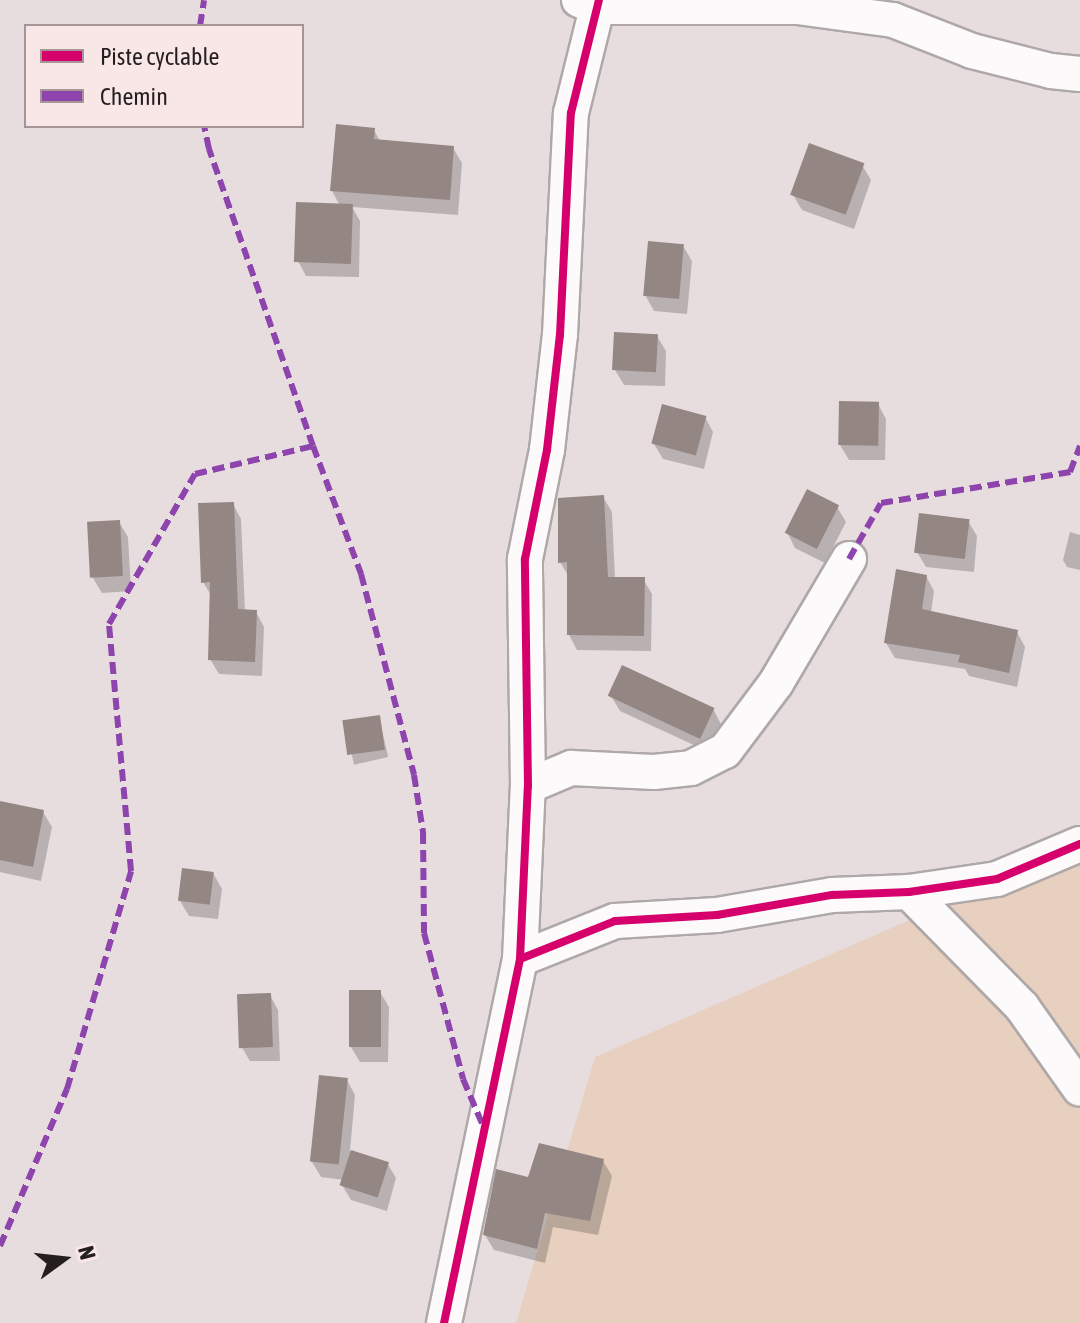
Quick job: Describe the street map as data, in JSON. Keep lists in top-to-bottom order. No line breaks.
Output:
{"legend":["Piste cyclable","Chemin"],"north":"right"}
